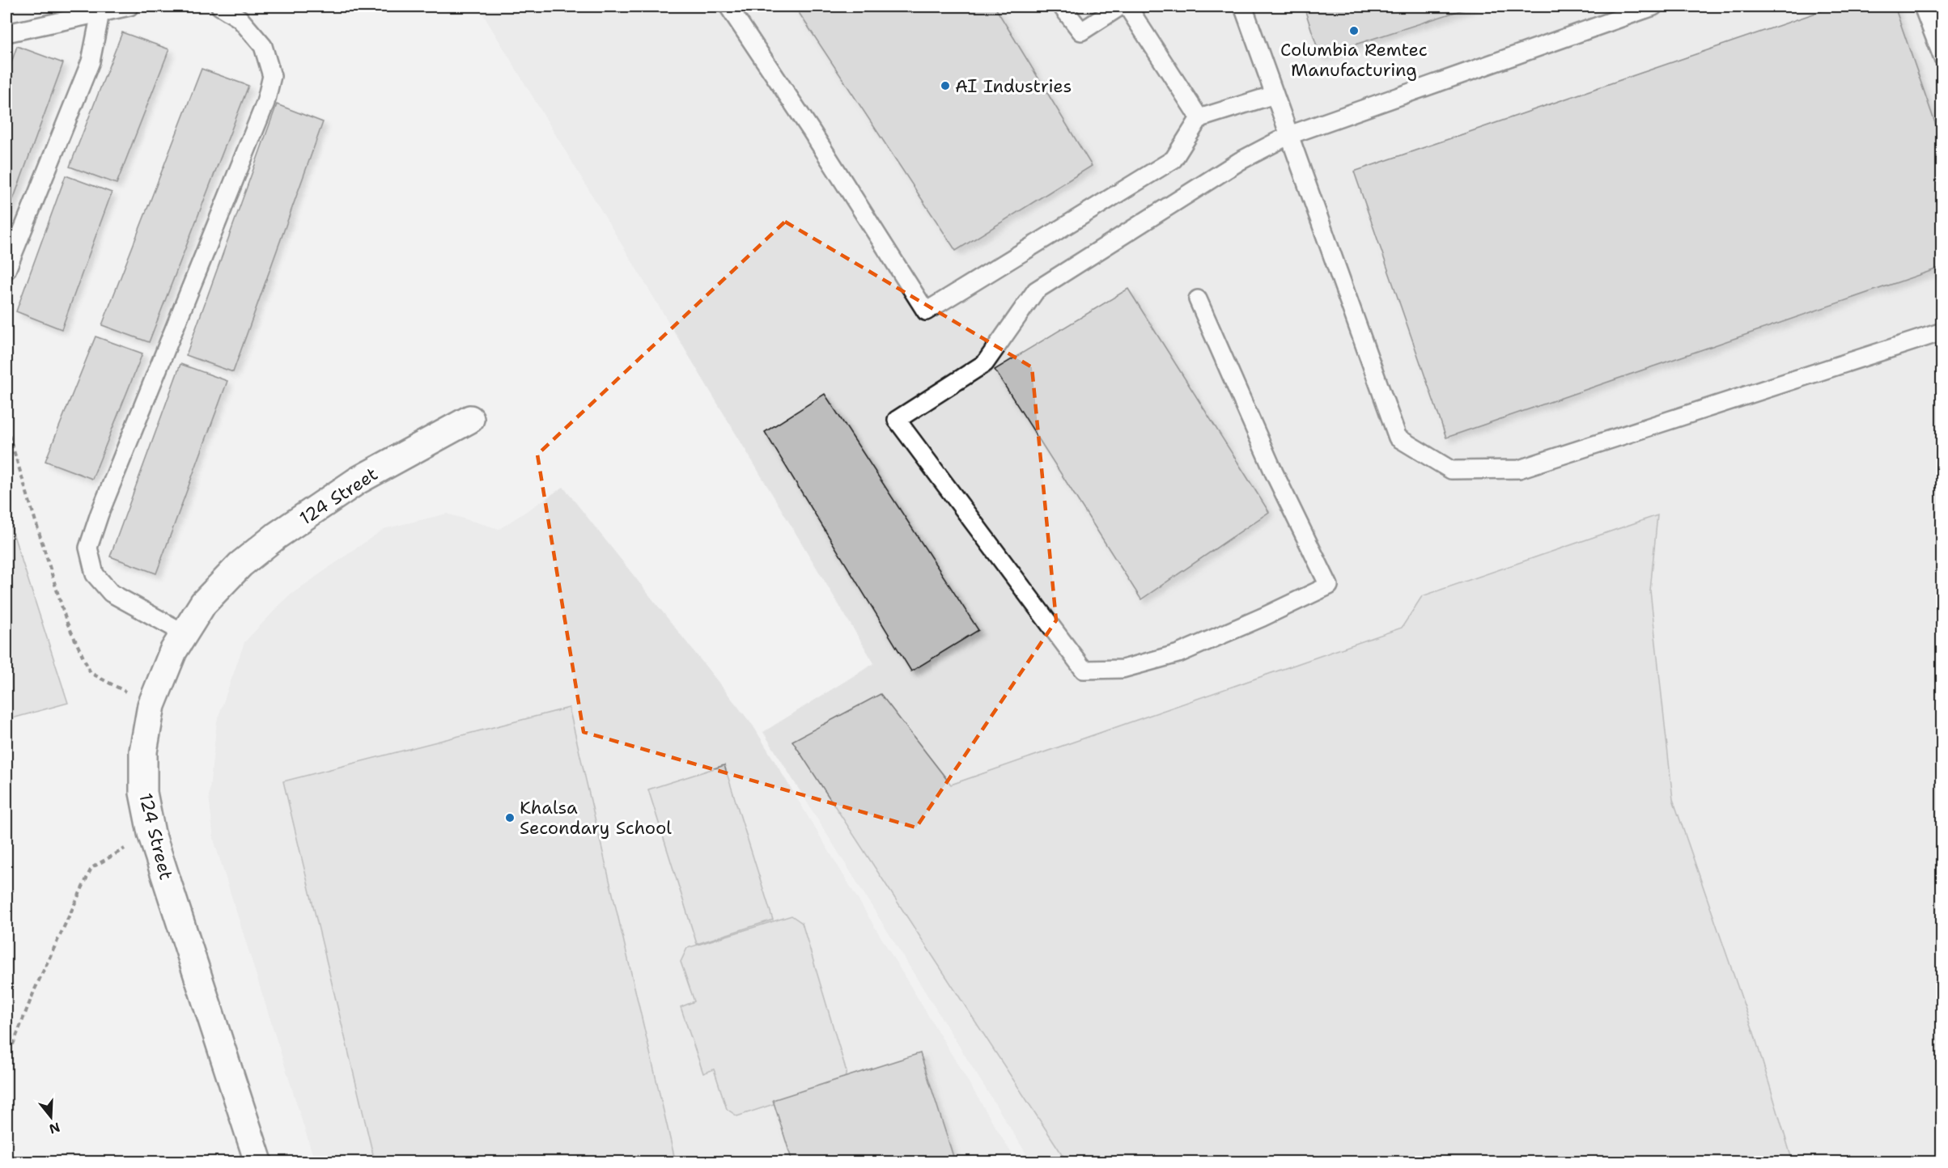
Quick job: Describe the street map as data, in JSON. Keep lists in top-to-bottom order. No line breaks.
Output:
{"streets":{"street":["124 Street"]},"places":["Columbia Remtec Manufacturing","AI Industries","Khalsa Secondary School"],"north":"bottom"}
